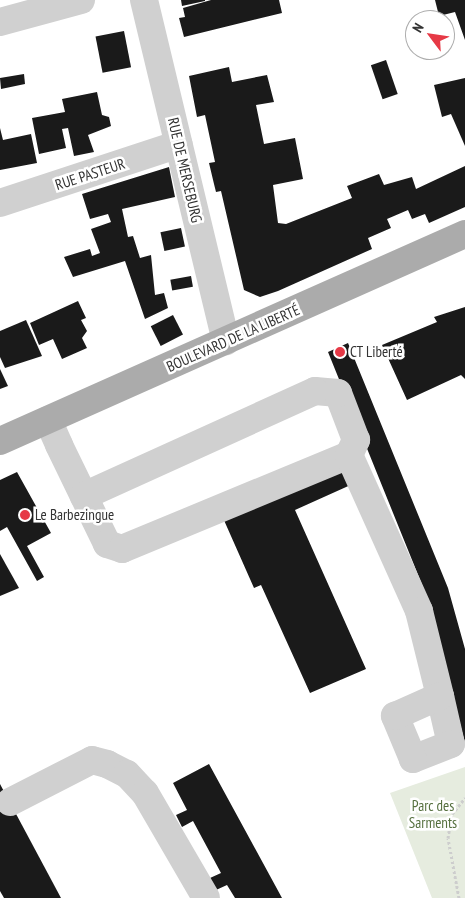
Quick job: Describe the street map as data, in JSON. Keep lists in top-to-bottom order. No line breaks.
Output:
{"streets":{"main road":["BOULEVARD DE LA LIBERTÉ"],"street":["RUE DE MERSEBURG","RUE PASTEUR"]},"crossings":[["RUE DE MERSEBURG","RUE PASTEUR"],["RUE DE MERSEBURG","BOULEVARD DE LA LIBERTÉ"]],"parks":["Parc des Sarments"],"places":["CT Liberté","Le Barbezingue"],"north":"top left"}
